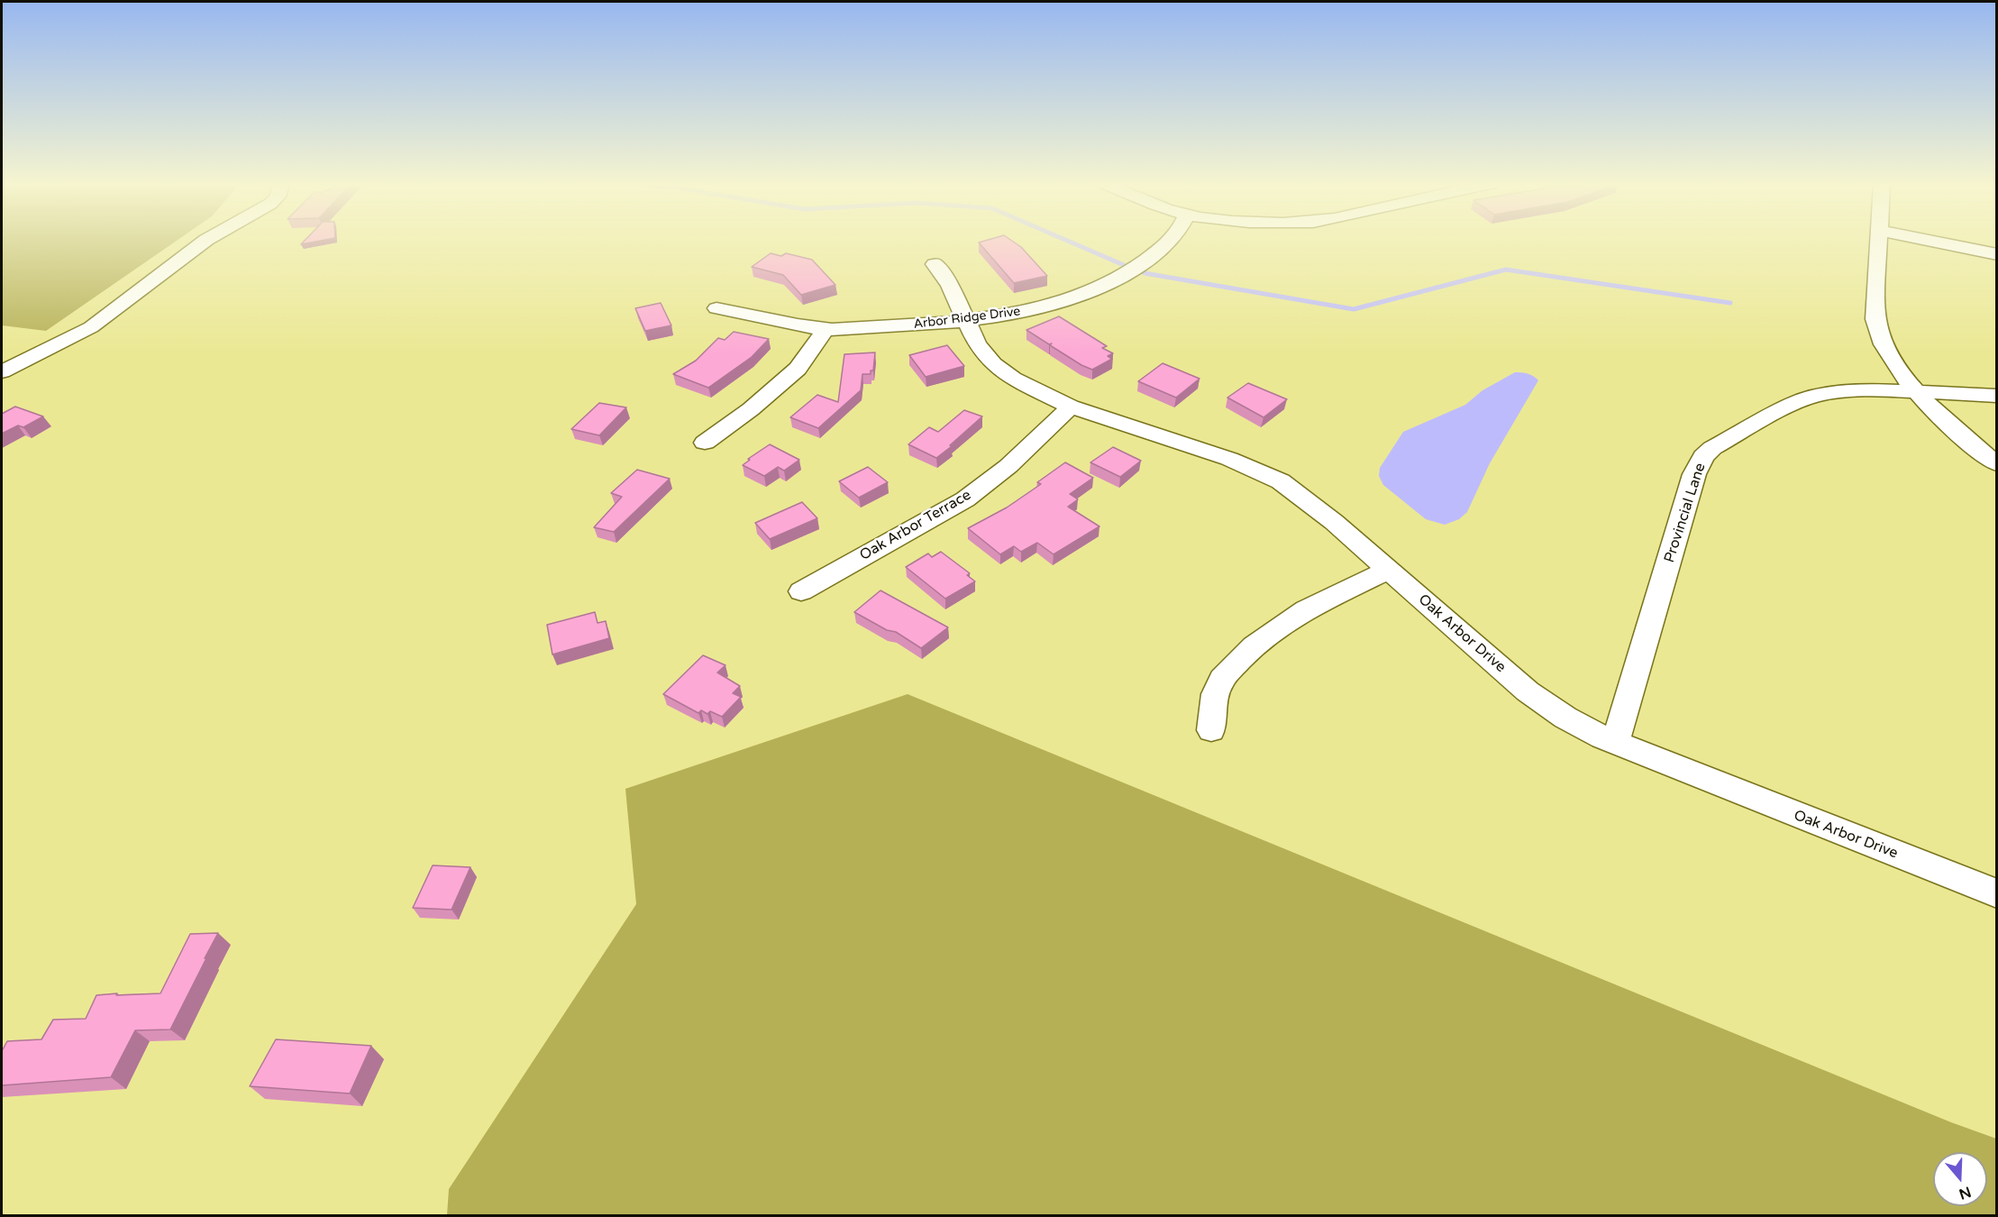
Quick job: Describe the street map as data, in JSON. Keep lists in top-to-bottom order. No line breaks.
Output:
{"streets":{"street":["Arbor Ridge Drive","Provincial Lane","Oak Arbor Terrace","Oak Arbor Drive"]},"crossings":[["Arbor Ridge Drive","Oak Arbor Drive"],["Provincial Lane","Oak Arbor Drive"],["Oak Arbor Terrace","Oak Arbor Drive"]],"north":"bottom"}
